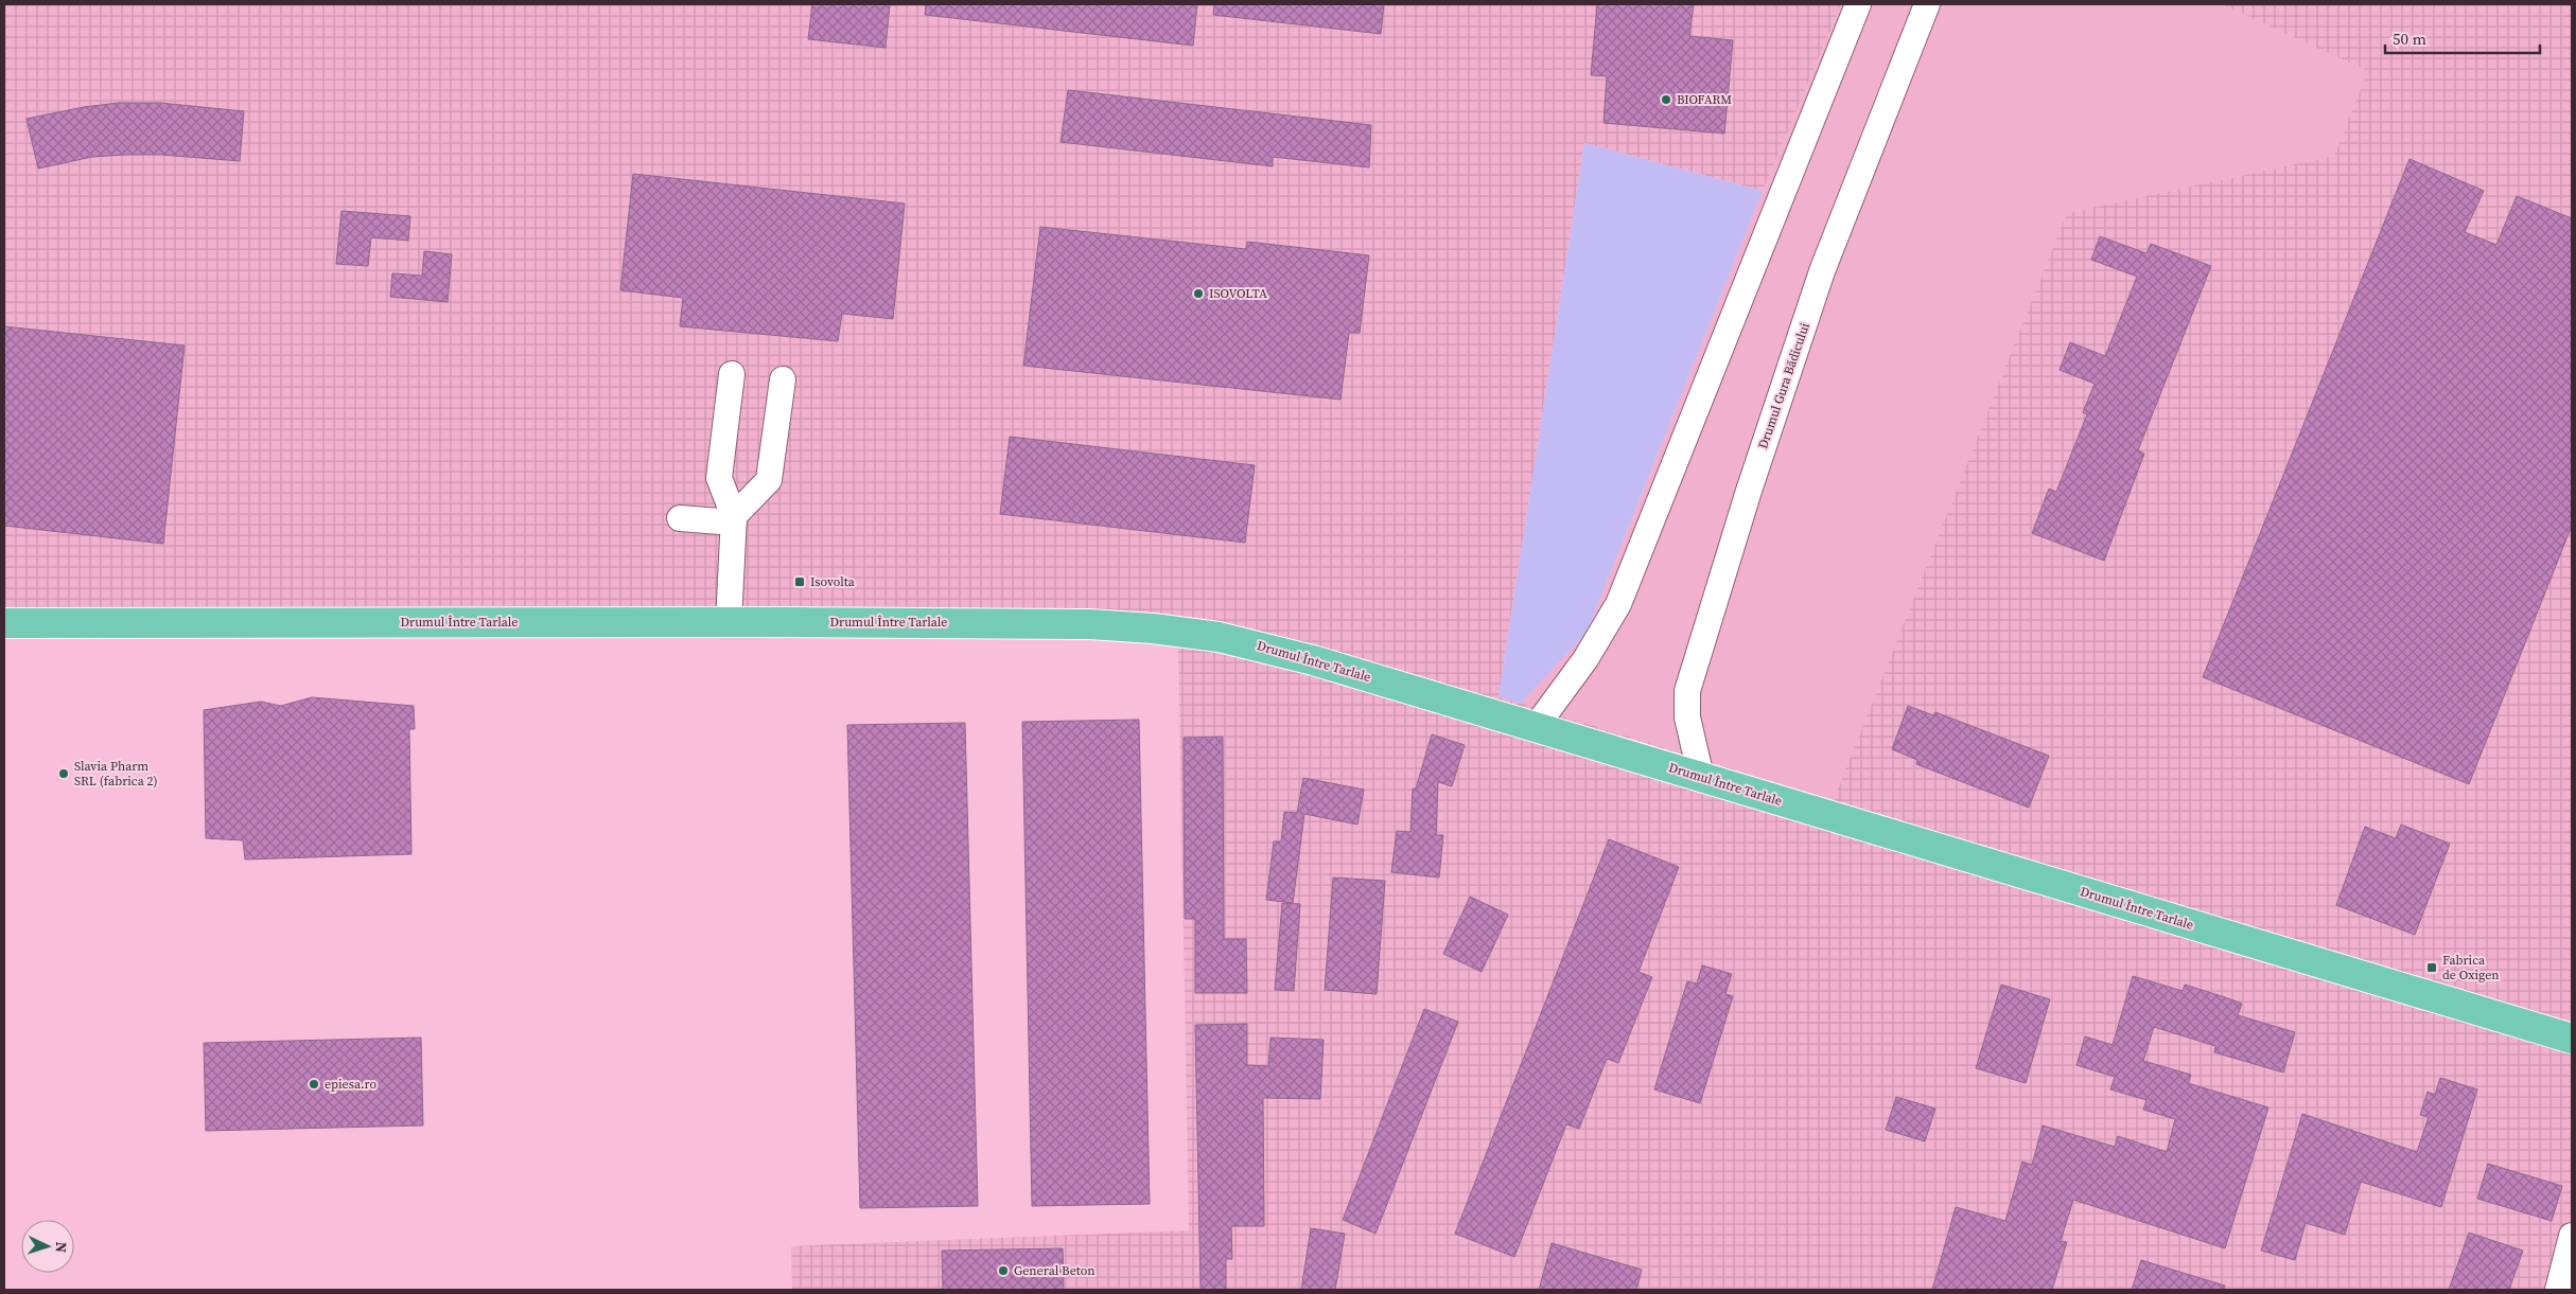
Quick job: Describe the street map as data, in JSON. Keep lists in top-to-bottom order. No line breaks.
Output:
{"streets":{"main road":["Drumul Între Tarlale"],"street":["Drumul Gura Bădicului"]},"crossings":[["Drumul Gura Bădicului","Drumul Între Tarlale"]],"places":{"other":["BIOFARM","ISOVOLTA","Slavia Pharm SRL (fabrica 2)","epiesa.ro","General Beton"],"transit":["Isovolta","Fabrica de Oxigen"]},"scale_bar":"50 m","north":"right"}
